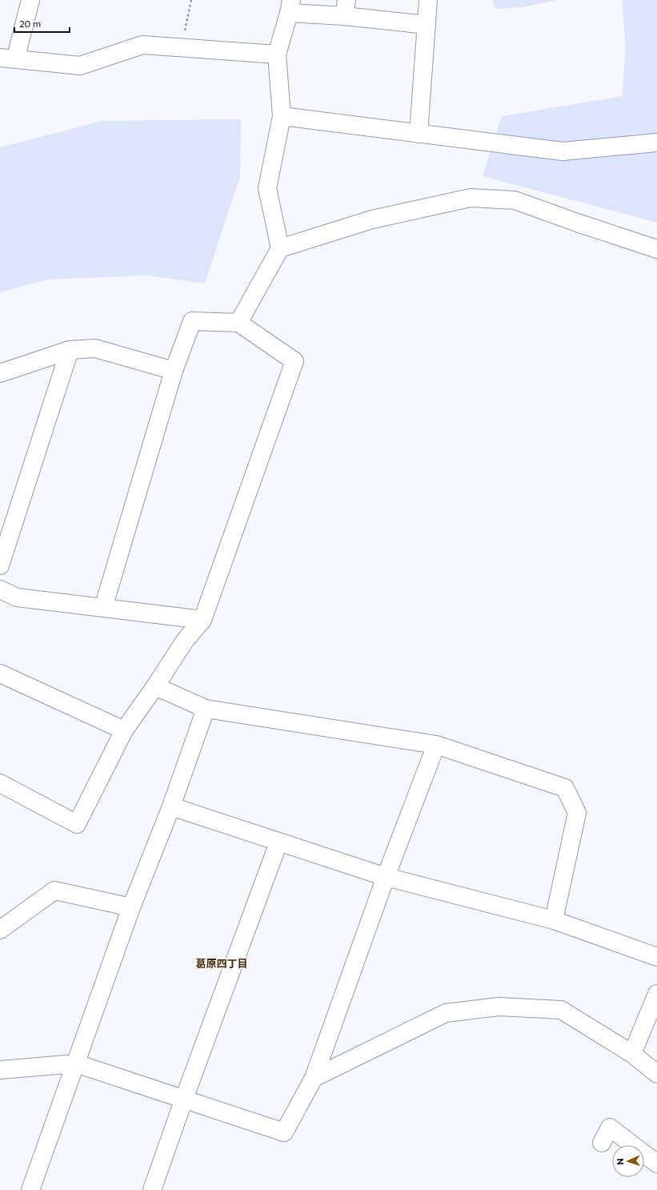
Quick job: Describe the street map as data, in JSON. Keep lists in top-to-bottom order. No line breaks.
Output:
{"districts":["葛原四丁目"],"scale_bar":"20 m","north":"left"}
